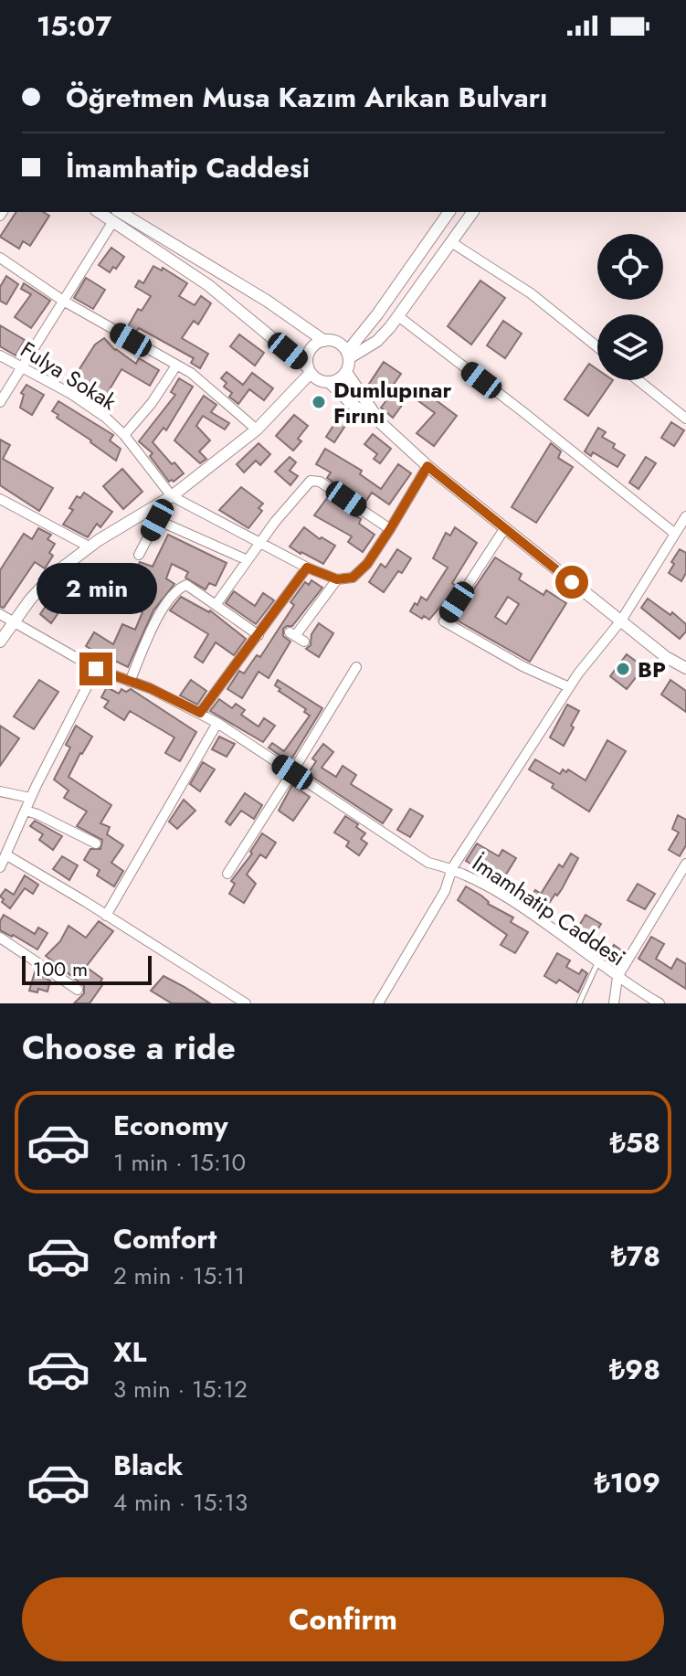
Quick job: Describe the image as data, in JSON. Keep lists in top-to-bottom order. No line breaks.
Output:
{"streets":{"street":["Fulya Sokak","İmamhatip Caddesi"]},"places":["Dumlupınar Fırını","BP"],"scale_bar":"100 m","page":{"status":"15:07","banner":["Öğretmen Musa Kazım Arıkan Bulvarı","İmamhatip Caddesi"],"bubble":"2 min","scale":"100 m","heading":"Choose a ride","list":[{"name":"Economy","note":"1 min · 15:10","value":"₺58"},{"name":"Comfort","note":"2 min · 15:11","value":"₺78"},{"name":"XL","note":"3 min · 15:12","value":"₺98"},{"name":"Black","note":"4 min · 15:13","value":"₺109"}],"buttons":"Confirm"}}
